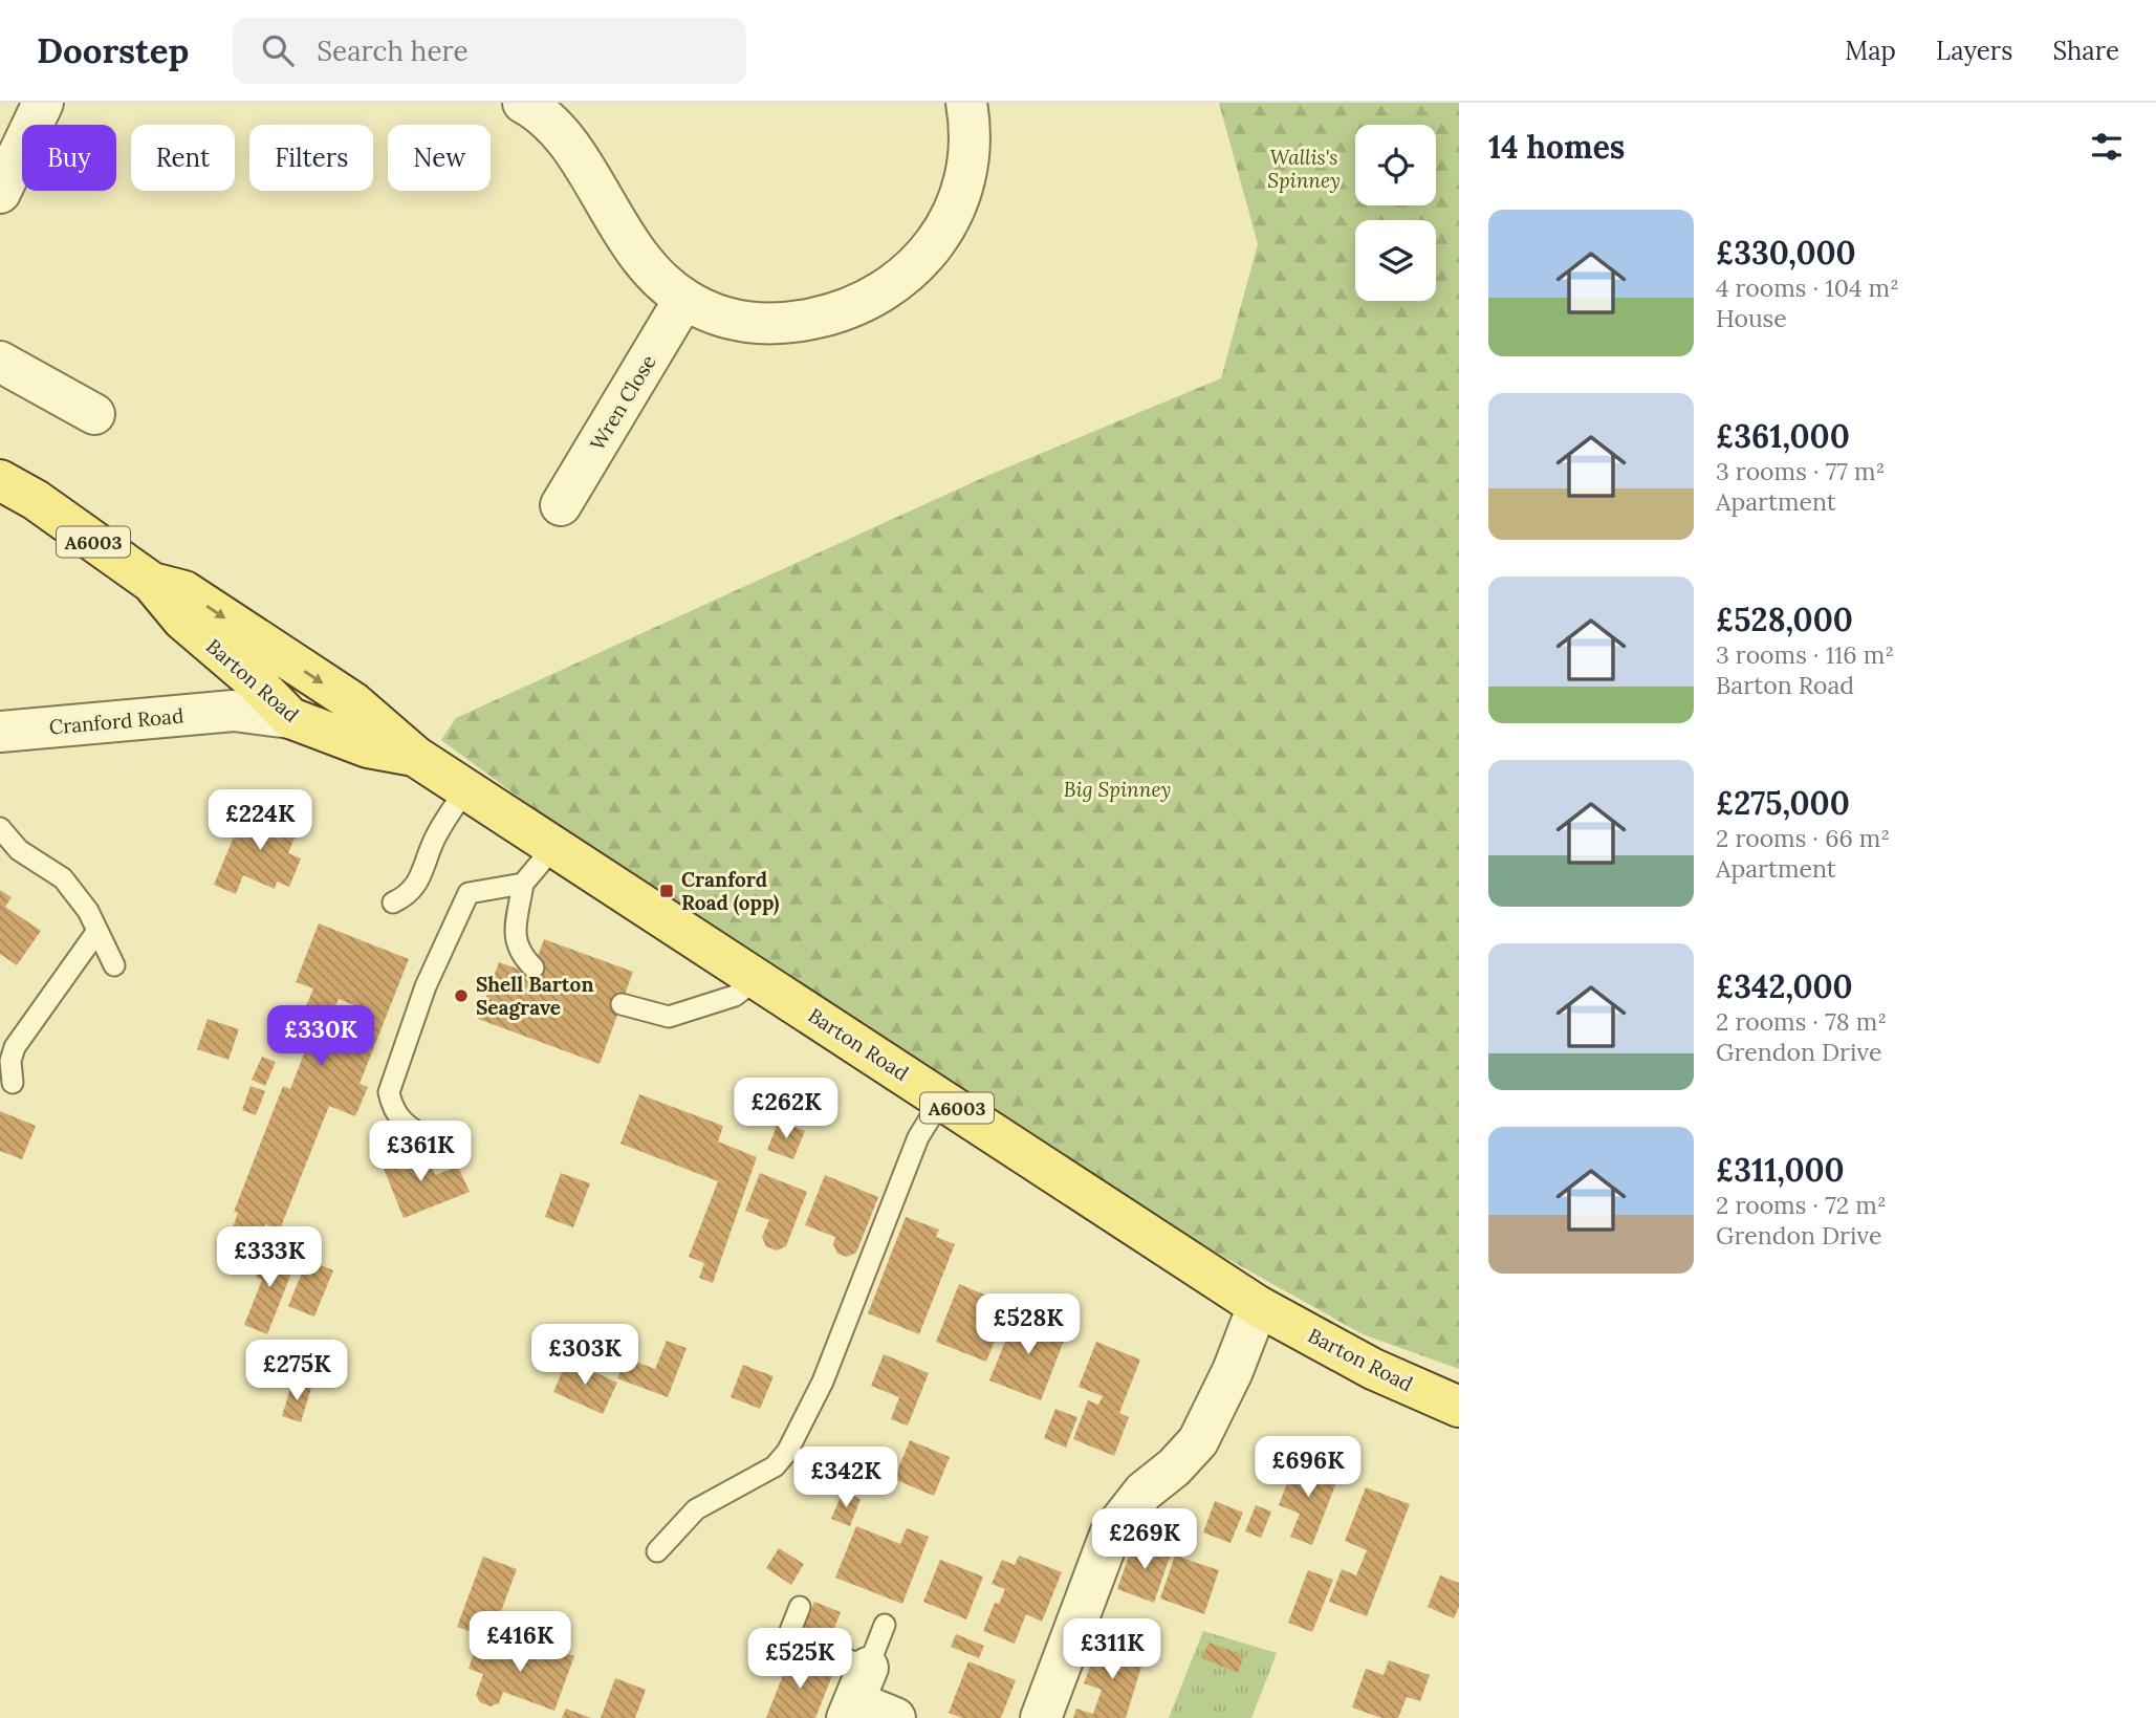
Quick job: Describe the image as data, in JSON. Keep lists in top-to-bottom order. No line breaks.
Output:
{"streets":{"main road":["A6003","Barton Road"],"street":["Wren Close","Cranford Road"]},"crossings":[["Barton Road","Cranford Road"]],"parks":["Wallis's Spinney","Big Spinney"],"places":{"transit":["Cranford Road (opp)"],"other":["Shell Barton Seagrave"]},"page":{"header":"Doorstep","search":"Search here","nav":["Map","Layers","Share"],"heading":"14 homes","chip":["Buy","Rent","Filters","New"],"list":[{"name":"£330,000","note":"4 rooms · 104 m² · House"},{"name":"£361,000","note":"3 rooms · 77 m² · Apartment"},{"name":"£528,000","note":"3 rooms · 116 m² · Barton Road"},{"name":"£275,000","note":"2 rooms · 66 m² · Apartment"},{"name":"£342,000","note":"2 rooms · 78 m² · Grendon Drive"},{"name":"£311,000","note":"2 rooms · 72 m² · Grendon Drive"}],"price":["£224K","£330K","£262K","£361K","£333K","£528K","£303K","£275K","£696K","£342K","£269K","£416K","£311K","£525K"]}}
